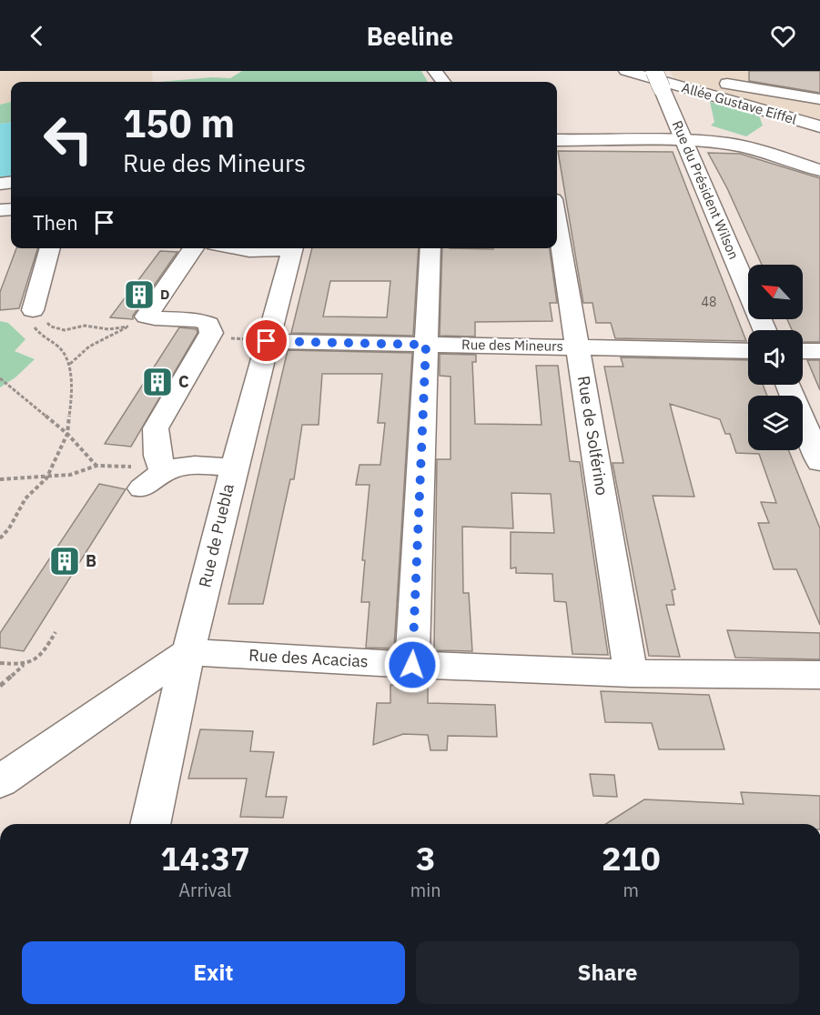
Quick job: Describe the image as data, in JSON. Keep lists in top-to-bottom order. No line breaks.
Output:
{"streets":{"street":["Allée Gustave Eiffel","Rue du Président Wilson","Rue des Mineurs","Rue de Solférino","Rue de Puebla","Rue des Acacias"]},"crossings":[["Rue des Mineurs","Rue de Solférino"],["Rue des Mineurs","Rue de Puebla"],["Rue de Solférino","Rue des Acacias"],["Rue de Puebla","Rue des Acacias"]],"places":{"building":["D","C","B"]},"house_numbers":["48"],"north":"top left","page":{"header":"Beeline","turn":["150 m","Rue des Mineurs"],"then":"Then","eta":["14:37","Arrival","3","min","210","m"],"buttons":["Exit","Share"]}}
